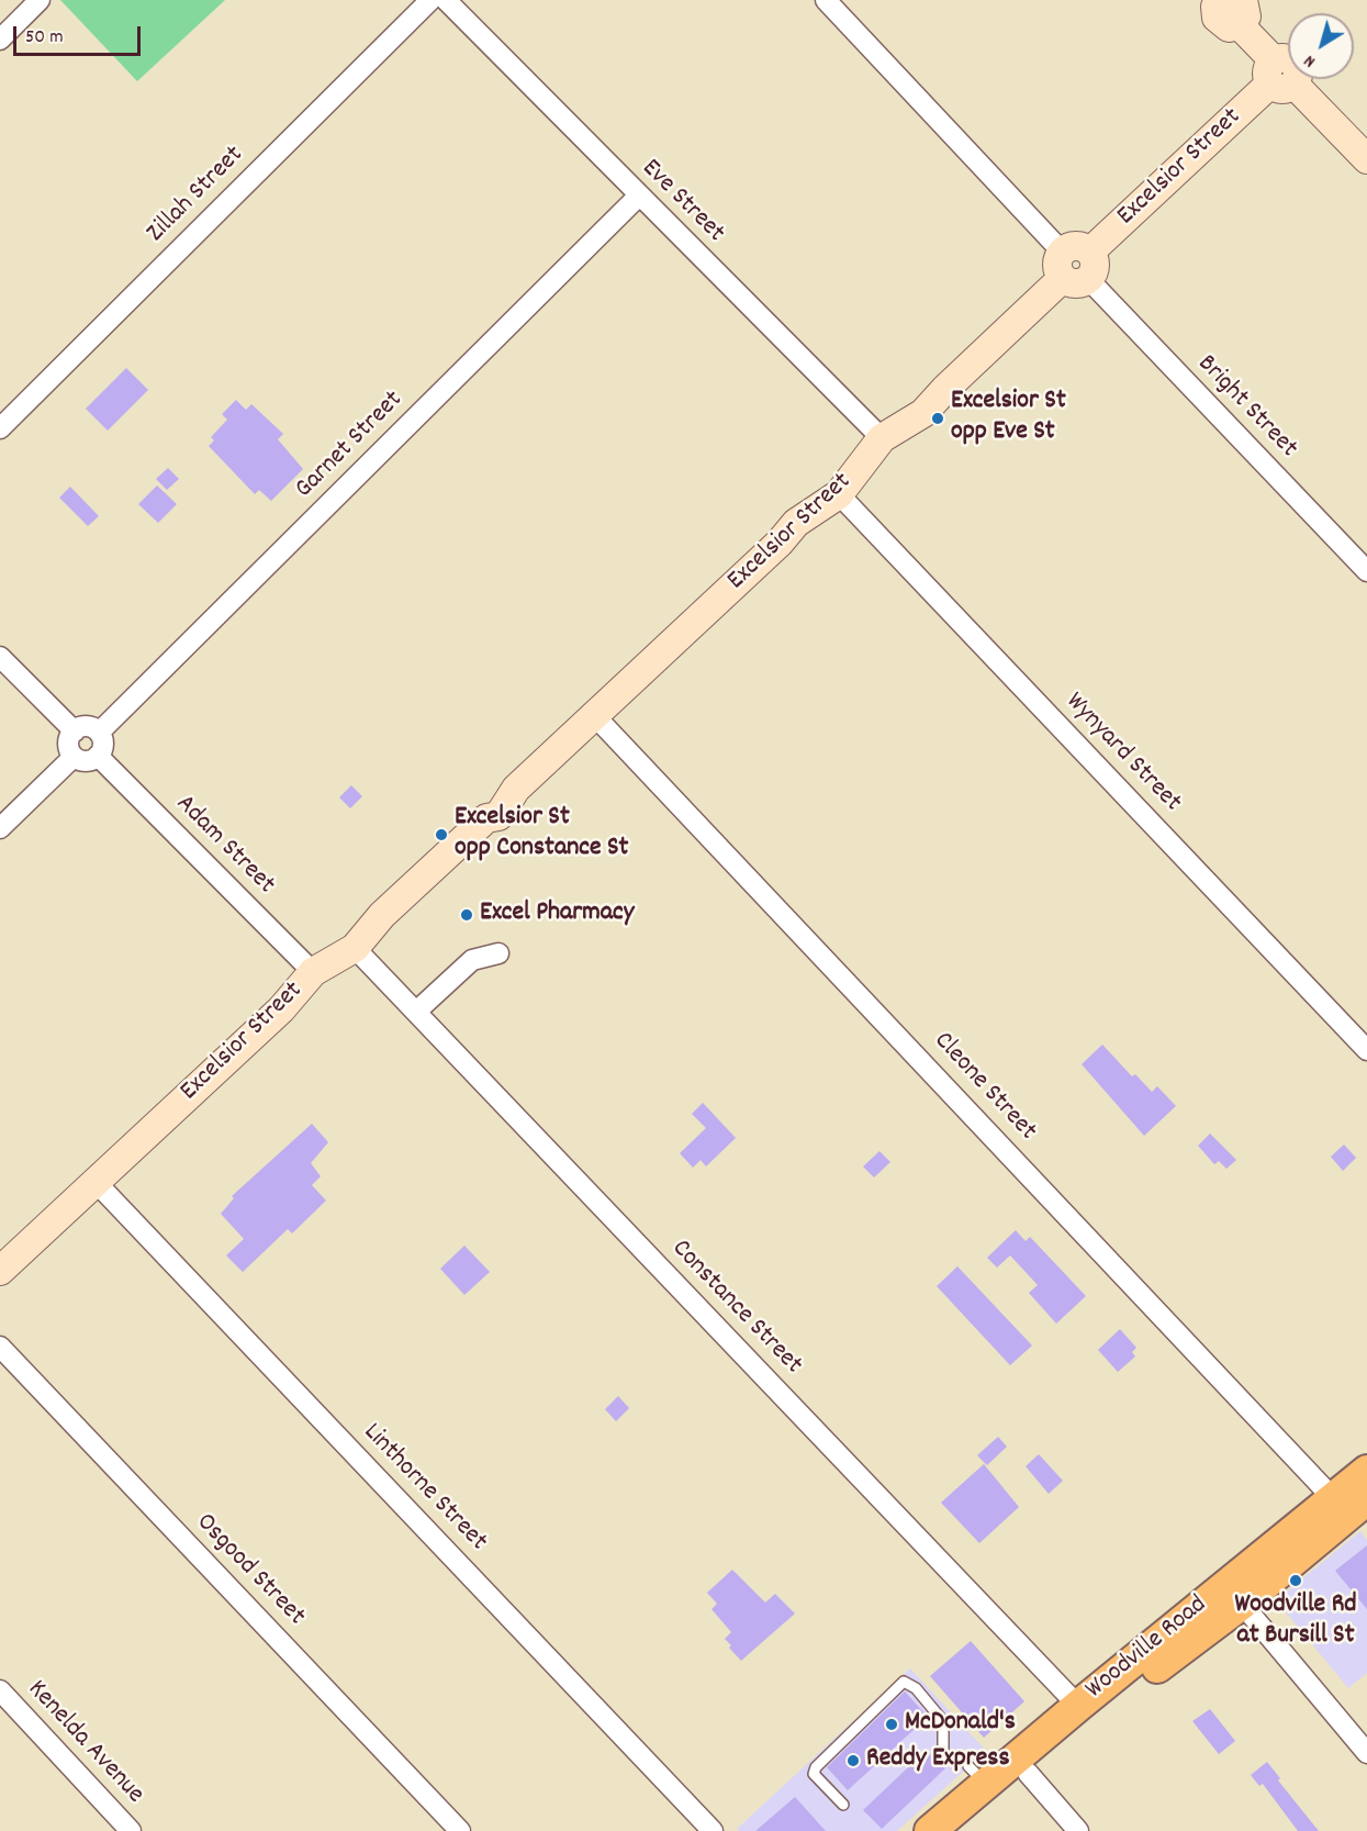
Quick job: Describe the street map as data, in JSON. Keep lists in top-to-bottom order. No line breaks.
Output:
{"streets":{"main road":["Woodville Road"],"street":["Excelsior Street","Zillah Street","Eve Street","Bright Street","Garnet Street","Wynyard Street","Adam Street","Cleone Street","Constance Street","Linthorne Street","Osgood Street","Kenelda Avenue"]},"crossings":[["Excelsior Street","Eve Street"],["Excelsior Street","Bright Street"],["Excelsior Street","Wynyard Street"],["Excelsior Street","Adam Street"],["Excelsior Street","Cleone Street"],["Excelsior Street","Constance Street"],["Excelsior Street","Linthorne Street"],["Eve Street","Garnet Street"],["Garnet Street","Adam Street"],["Cleone Street","Woodville Road"],["Constance Street","Woodville Road"]],"places":["Excelsior St opp Eve St","Excelsior St opp Constance St","Excel Pharmacy","Woodville Rd at Bursill St","McDonald's","Reddy Express"],"scale_bar":"50 m","north":"bottom left"}
